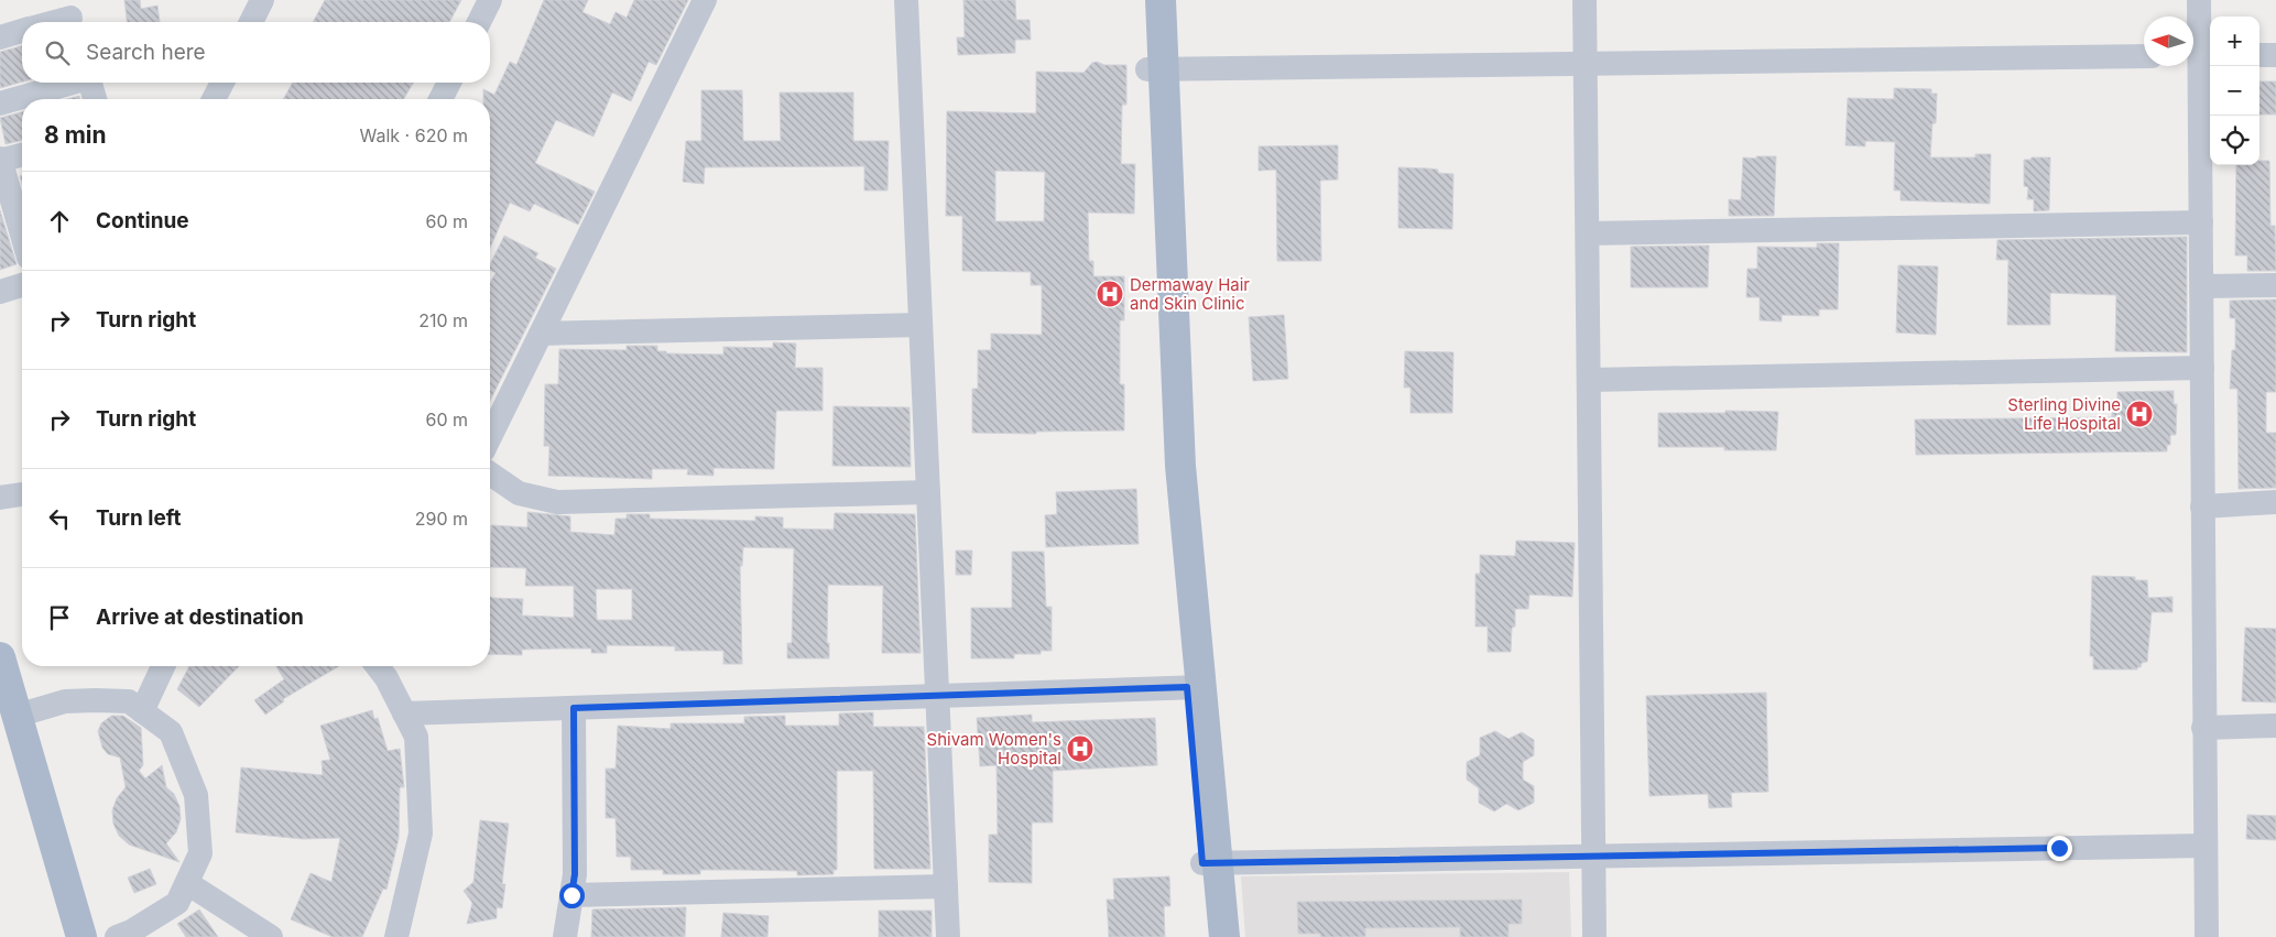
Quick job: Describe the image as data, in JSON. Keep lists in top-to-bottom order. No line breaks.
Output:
{"places":{"hospital":["Dermaway Hair and Skin Clinic","Sterling Divine Life Hospital","Shivam Women's Hospital"]},"north":"left","page":{"map_buttons":["+","−"],"search":"Search here","heading":["8 min","Walk · 620 m"],"list":[["Continue","60 m"],["Turn right","210 m"],["Turn right","60 m"],["Turn left","290 m"],"Arrive at destination"]}}
